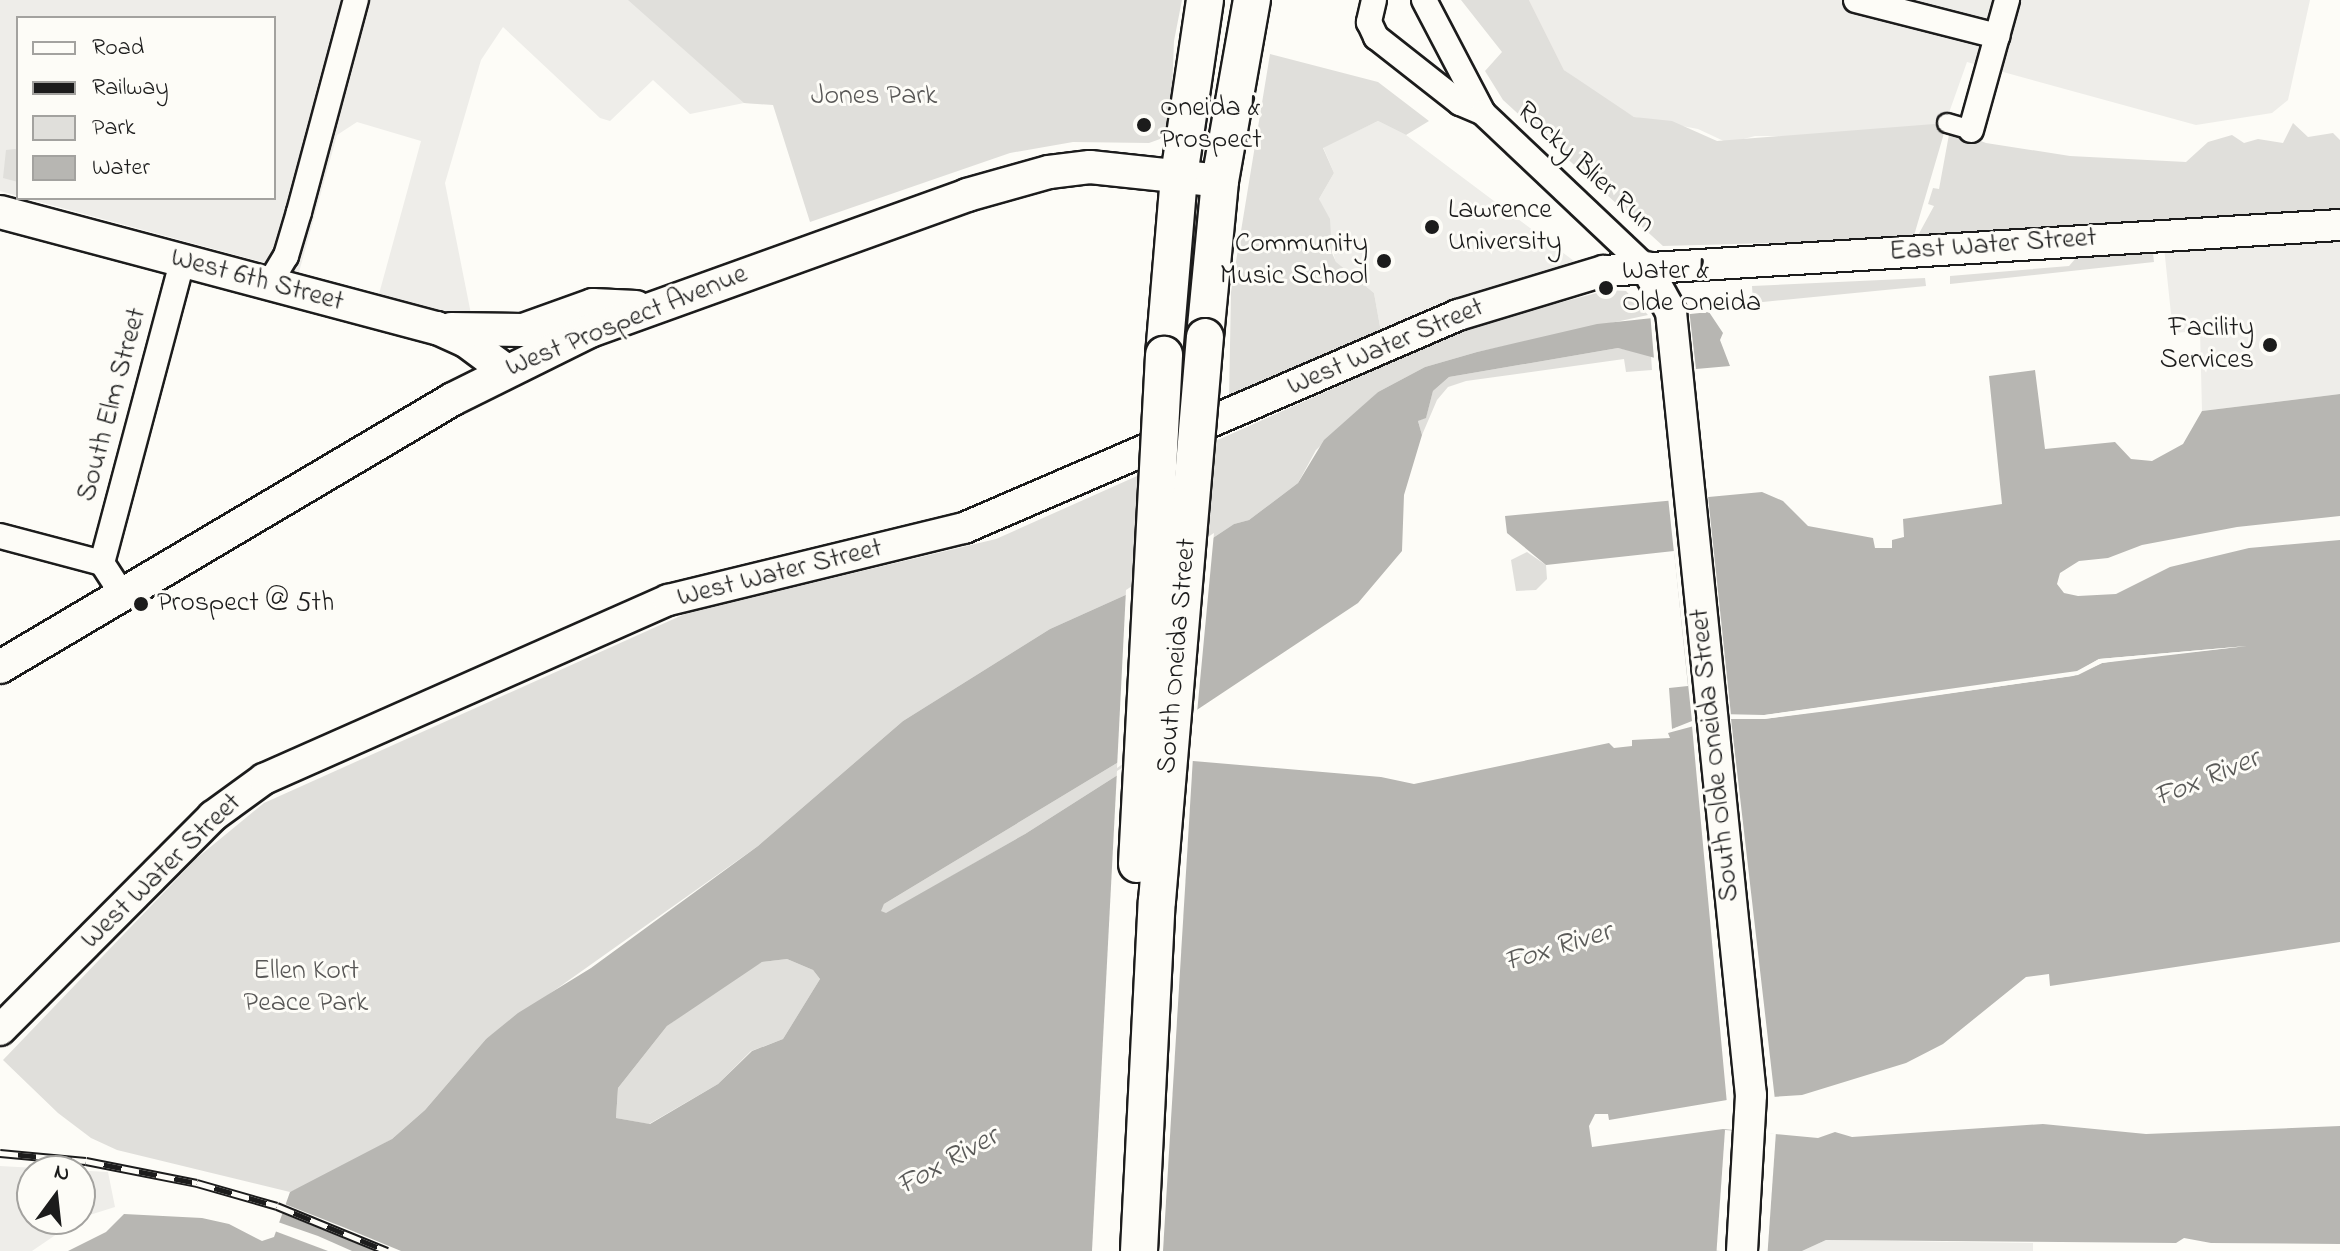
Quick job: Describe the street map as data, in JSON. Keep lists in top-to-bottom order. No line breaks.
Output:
{"streets":{"main road":["West 6th Street","West Prospect Avenue","South Oneida Street"],"street":["Rocky Blier Run","East Water Street","West Water Street","South Elm Street","South Olde Oneida Street"]},"crossings":[["Rocky Blier Run","East Water Street"],["Rocky Blier Run","West Water Street"],["Rocky Blier Run","South Olde Oneida Street"],["East Water Street","West Water Street"],["East Water Street","South Olde Oneida Street"],["West 6th Street","West Prospect Avenue"],["West 6th Street","South Elm Street"],["West Prospect Avenue","South Oneida Street"],["West Water Street","South Olde Oneida Street"]],"water":["Fox River"],"parks":["Jones Park","Ellen Kort Peace Park"],"places":["Oneida & Prospect","Lawrence University","Community Music School","Water & Olde Oneida","Facility Services","Prospect @ 5th"],"legend":["Road","Railway","Park","Water"],"north":"top"}
